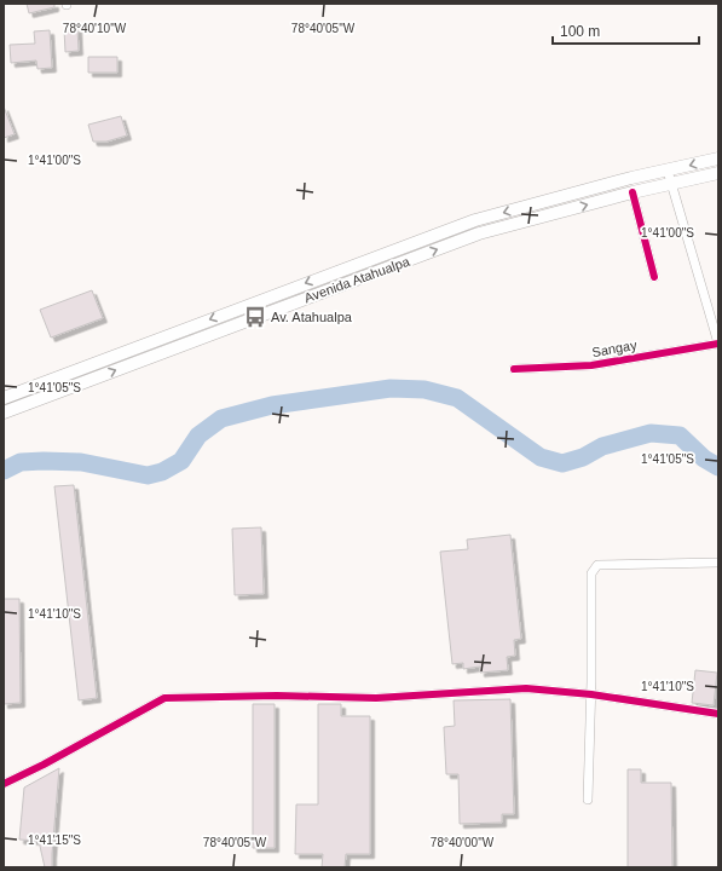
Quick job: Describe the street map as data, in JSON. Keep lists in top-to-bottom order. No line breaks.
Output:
{"streets":{"main road":["Avenida Atahualpa"],"street":["Sangay"]},"places":{"bus stop":["Av. Atahualpa"]},"scale_bar":"100 m","coordinates":["78°40'10\"W","78°40'05\"W","1°41'00\"S","1°41'05\"S","1°41'10\"S","1°41'15\"S","78°40'00\"W"]}
